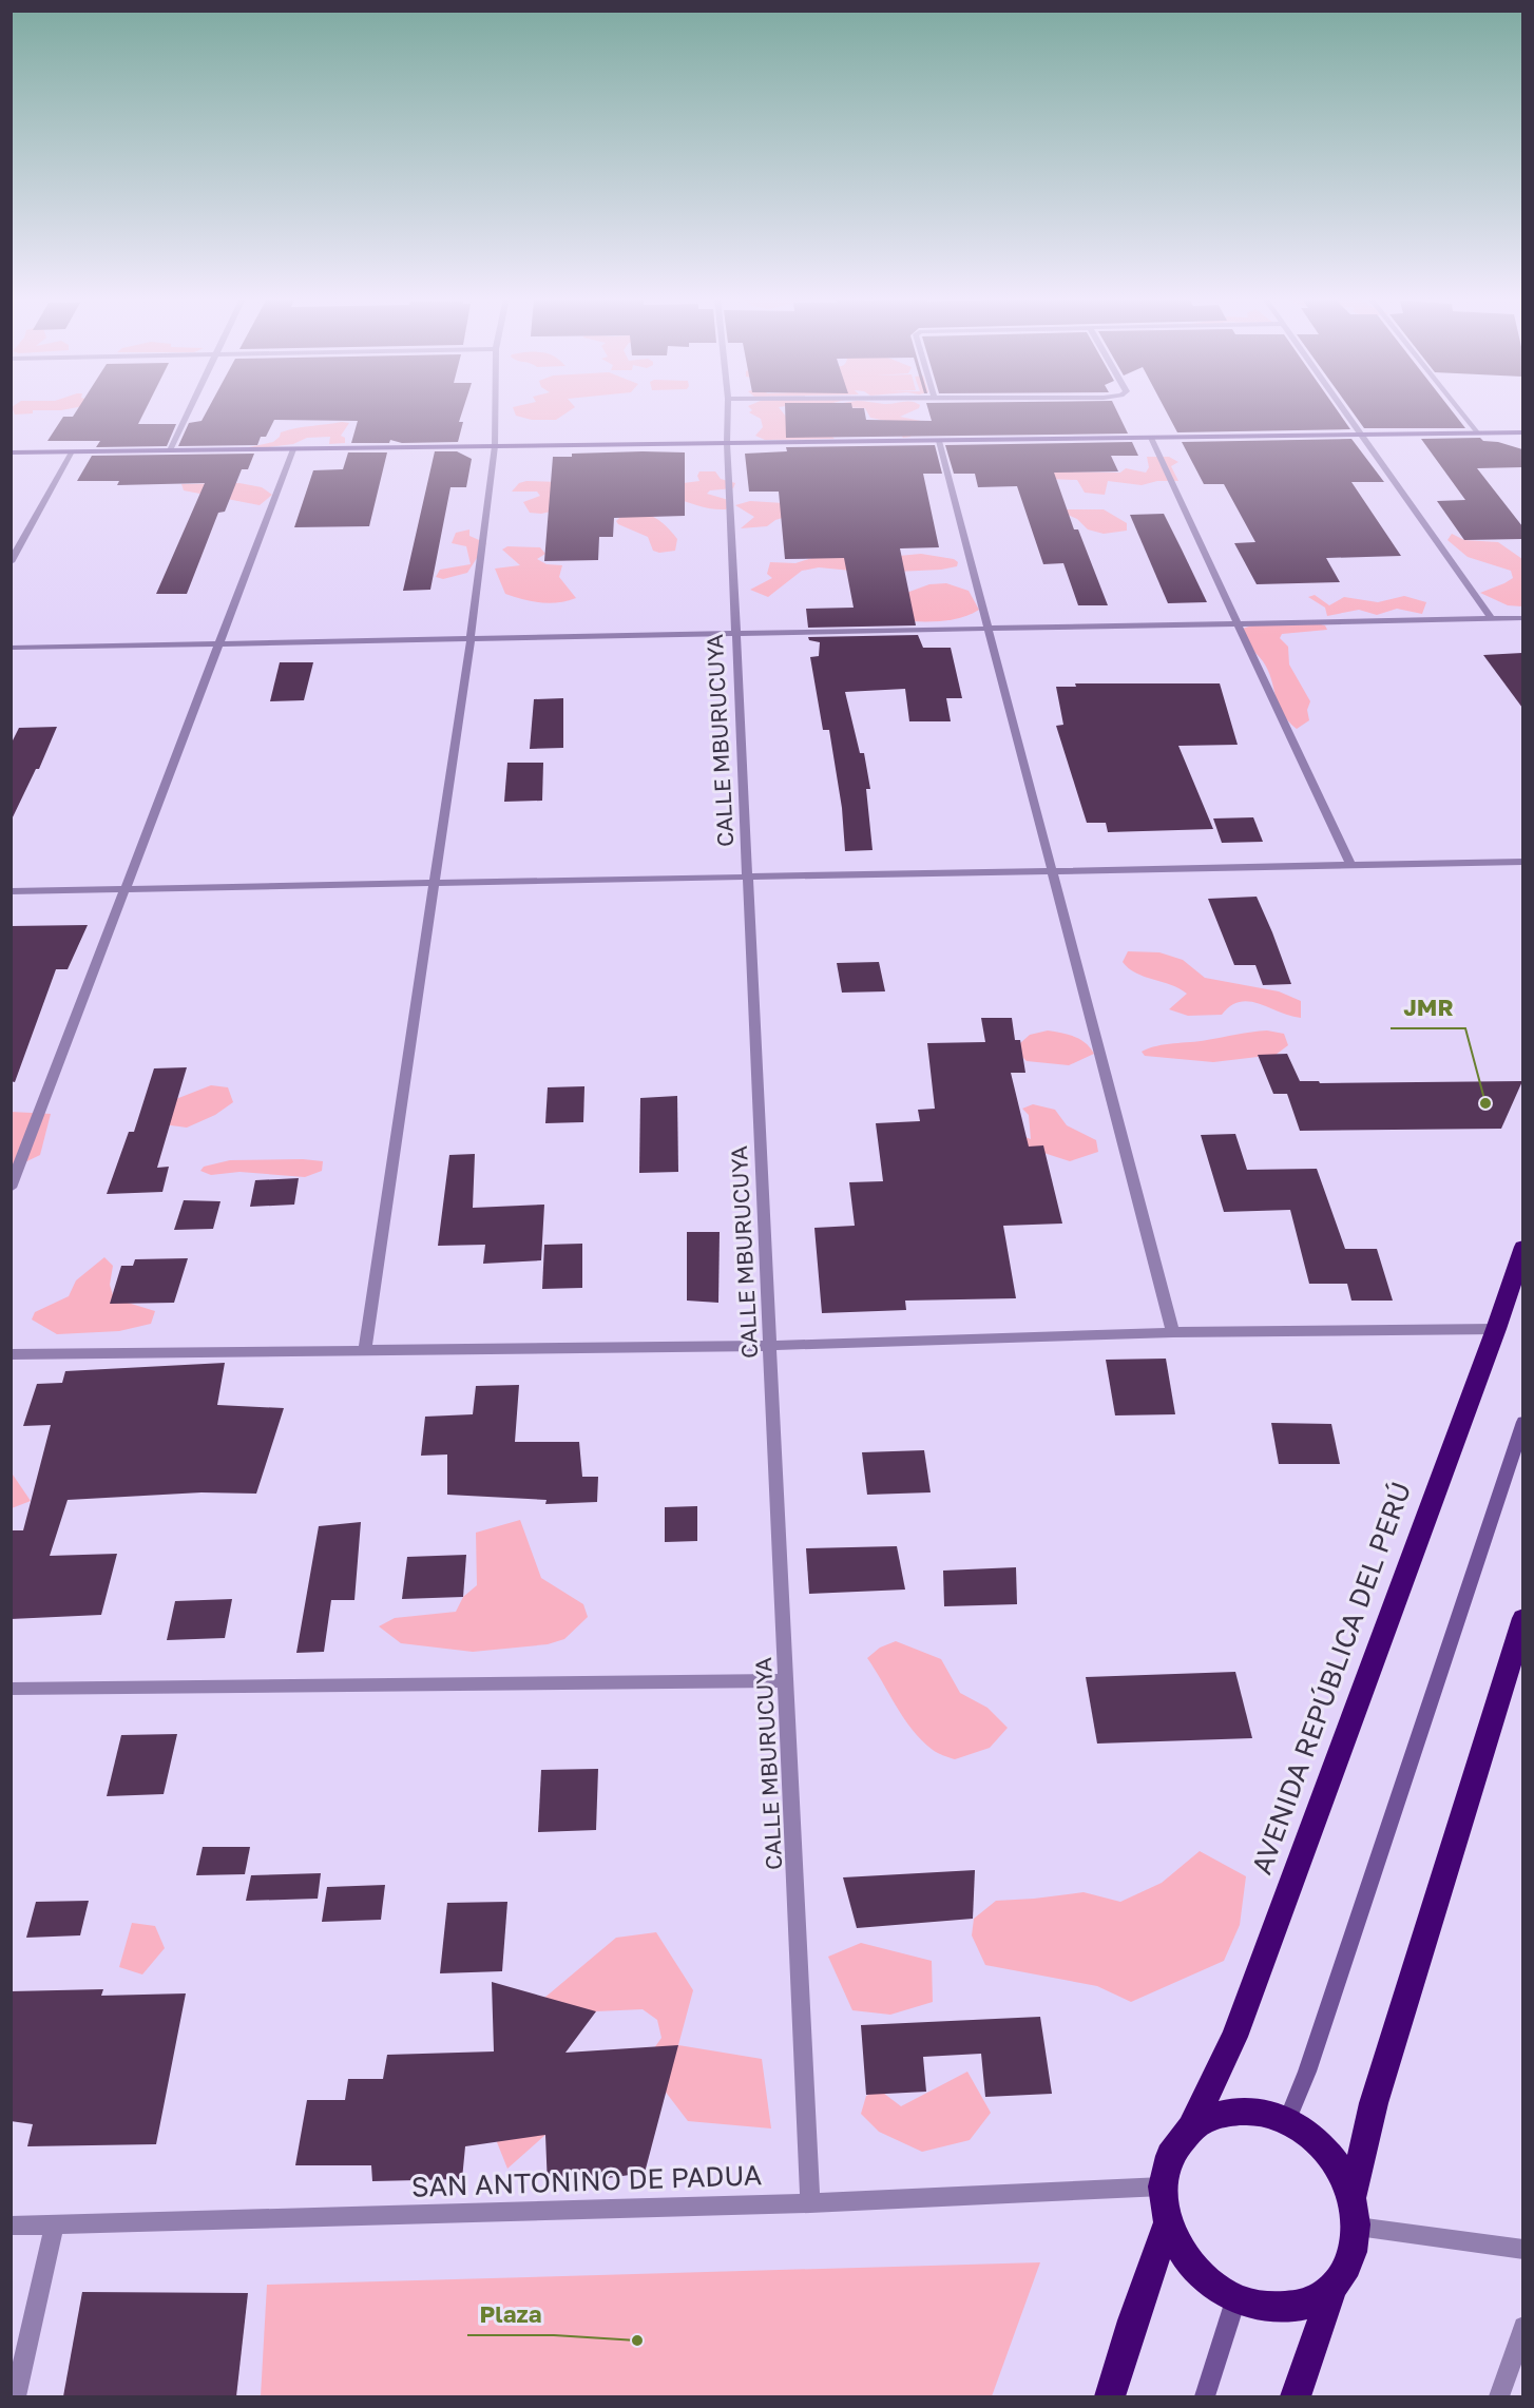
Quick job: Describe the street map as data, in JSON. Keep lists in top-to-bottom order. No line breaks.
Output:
{"streets":{"highway":["AVENIDA REPÚBLICA DEL PERÚ"],"street":["CALLE MBURUCUYA","SAN ANTONINO DE PADUA"]},"crossings":[["CALLE MBURUCUYA","SAN ANTONINO DE PADUA"],["AVENIDA REPÚBLICA DEL PERÚ","SAN ANTONINO DE PADUA"]],"places":["JMR","Plaza"]}
